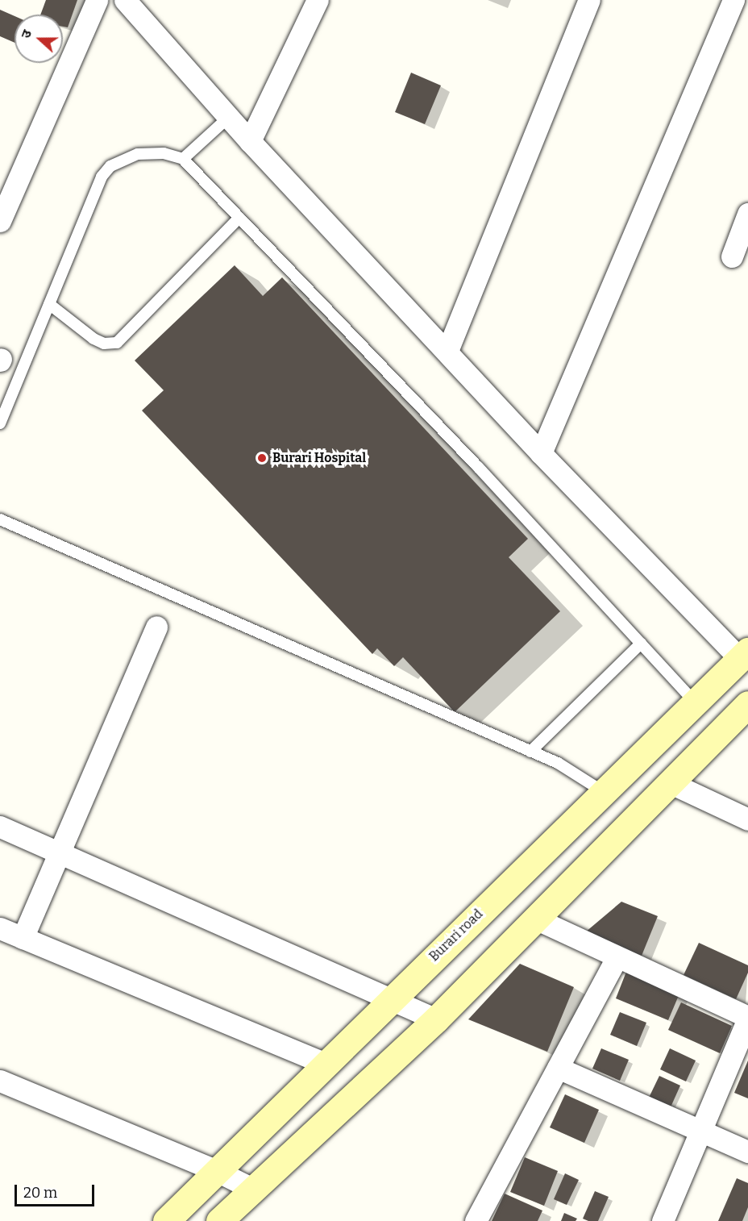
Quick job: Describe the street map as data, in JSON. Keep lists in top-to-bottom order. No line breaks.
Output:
{"streets":{"main road":["Burari road"]},"places":["Burari Hospital"],"scale_bar":"20 m","north":"left"}
